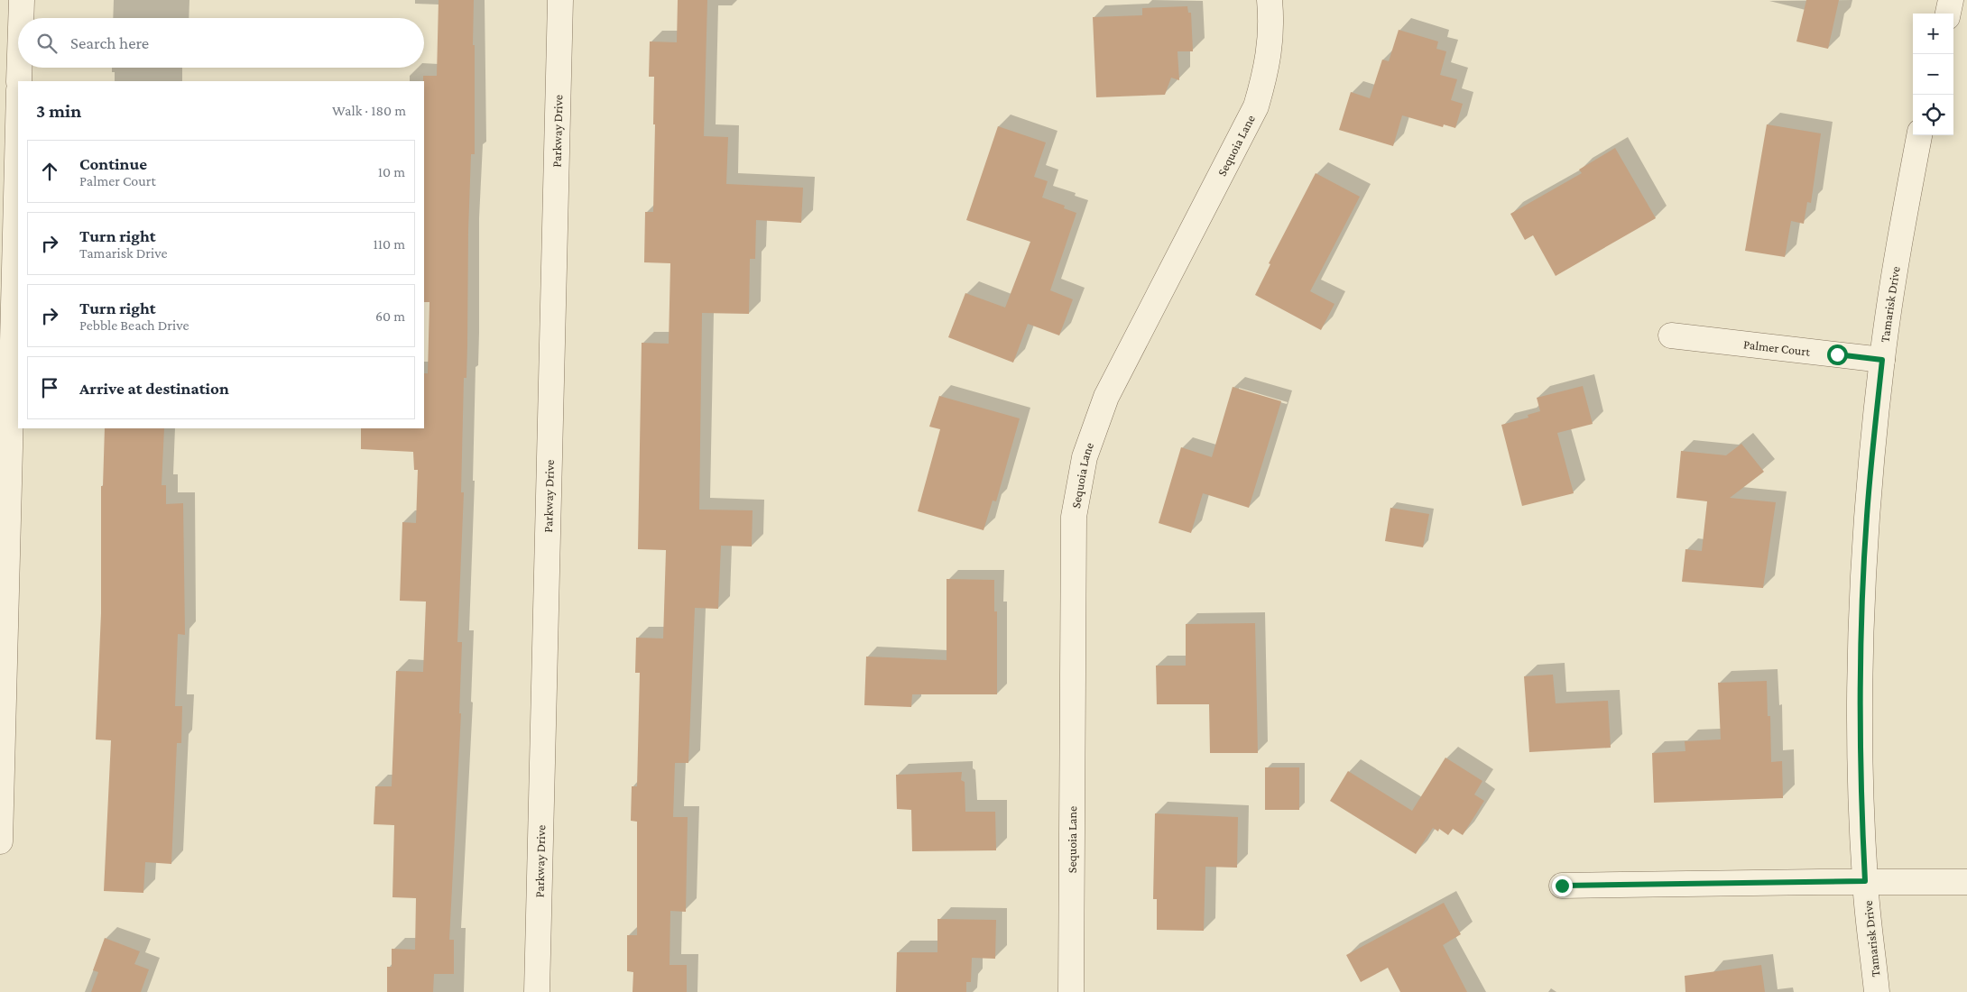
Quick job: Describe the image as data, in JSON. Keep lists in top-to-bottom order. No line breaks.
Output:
{"streets":{"street":["Parkway Drive","Sequoia Lane","Tamarisk Drive","Palmer Court"]},"crossings":[["Tamarisk Drive","Palmer Court"]],"page":{"map_buttons":["+","−"],"search":"Search here","heading":["3 min","Walk · 180 m"],"list":[["Continue","Palmer Court","10 m"],["Turn right","Tamarisk Drive","110 m"],["Turn right","Pebble Beach Drive","60 m"],"Arrive at destination"]}}
